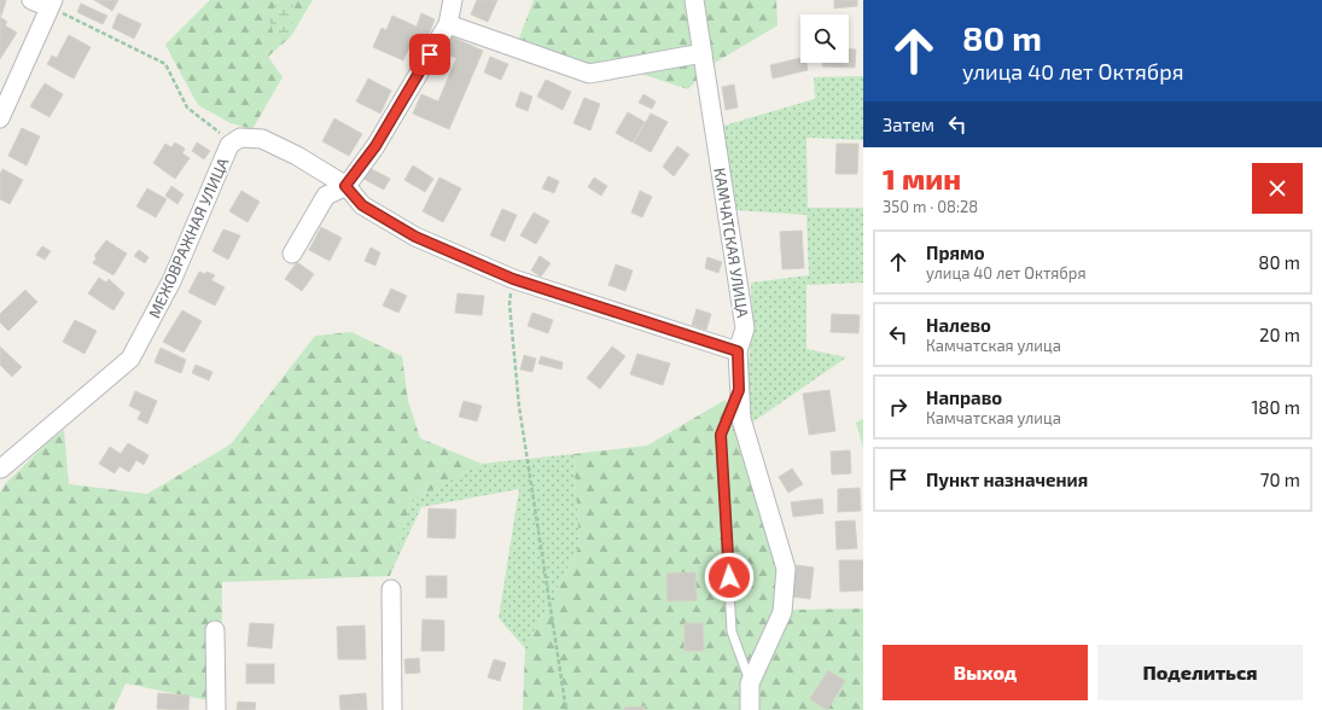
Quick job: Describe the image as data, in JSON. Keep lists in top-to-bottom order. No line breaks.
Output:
{"streets":{"street":["МЕЖОВРАЖНАЯ УЛИЦА","КАМЧАТСКАЯ УЛИЦА"]},"page":{"turn":["80 m","улица 40 лет Октября"],"then":"Затем","heading":["1 мин","350 m · 08:28"],"list":[{"name":"Прямо","note":"улица 40 лет Октября","value":"80 m"},{"name":"Налево","note":"Камчатская улица","value":"20 m"},{"name":"Направо","note":"Камчатская улица","value":"180 m"},{"name":"Пункт назначения","value":"70 m"}],"buttons":["Выход","Поделиться"]}}
